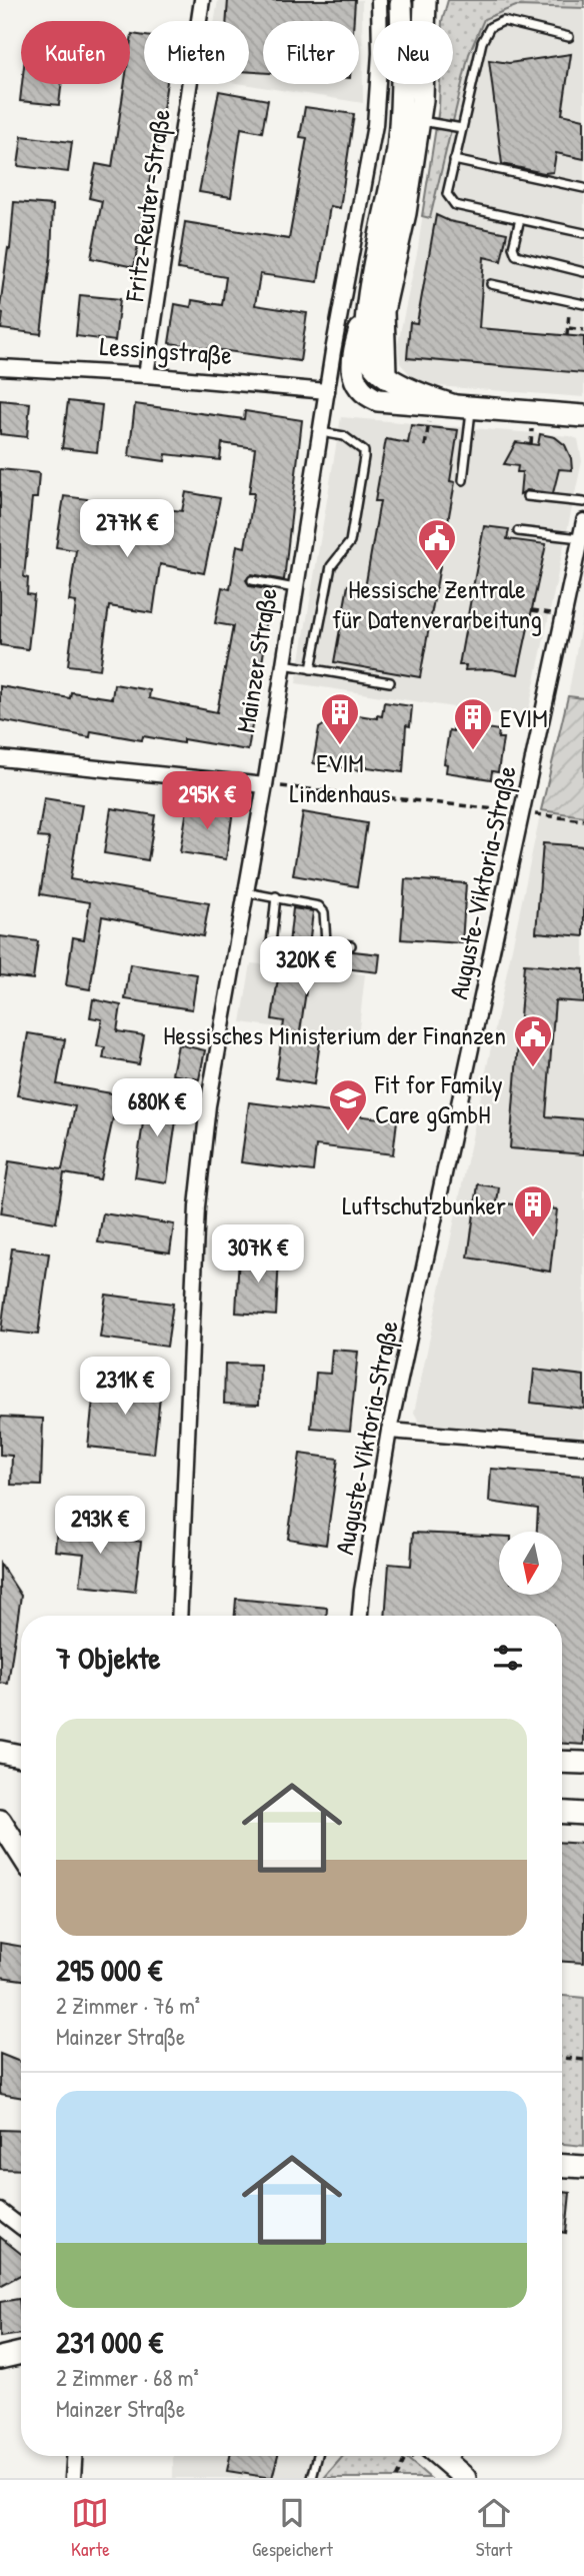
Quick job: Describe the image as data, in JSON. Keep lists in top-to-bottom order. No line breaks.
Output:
{"streets":{"street":["Fritz-Reuter-Straße","Lessingstraße","Mainzer Straße","Auguste-Viktoria-Straße"]},"crossings":[["Fritz-Reuter-Straße","Lessingstraße"],["Lessingstraße","Mainzer Straße"]],"places":{"public building":["Hessische Zentrale für Datenverarbeitung","Hessisches Ministerium der Finanzen"],"building":["EVIM Lindenhaus","EVIM","Luftschutzbunker"],"school or university":["Fit for Family Care gGmbH"]},"north":"bottom","page":{"chip":["Kaufen","Mieten","Filter","Neu"],"price":["277K €","295K €","320K €","680K €","307K €","231K €","293K €"],"heading":"7 Objekte","list":[{"name":"295 000 €","note":"2 Zimmer · 76 m² · Mainzer Straße"},{"name":"231 000 €","note":"2 Zimmer · 68 m² · Mainzer Straße"}],"tabs":["Karte","Gespeichert","Start"]}}
